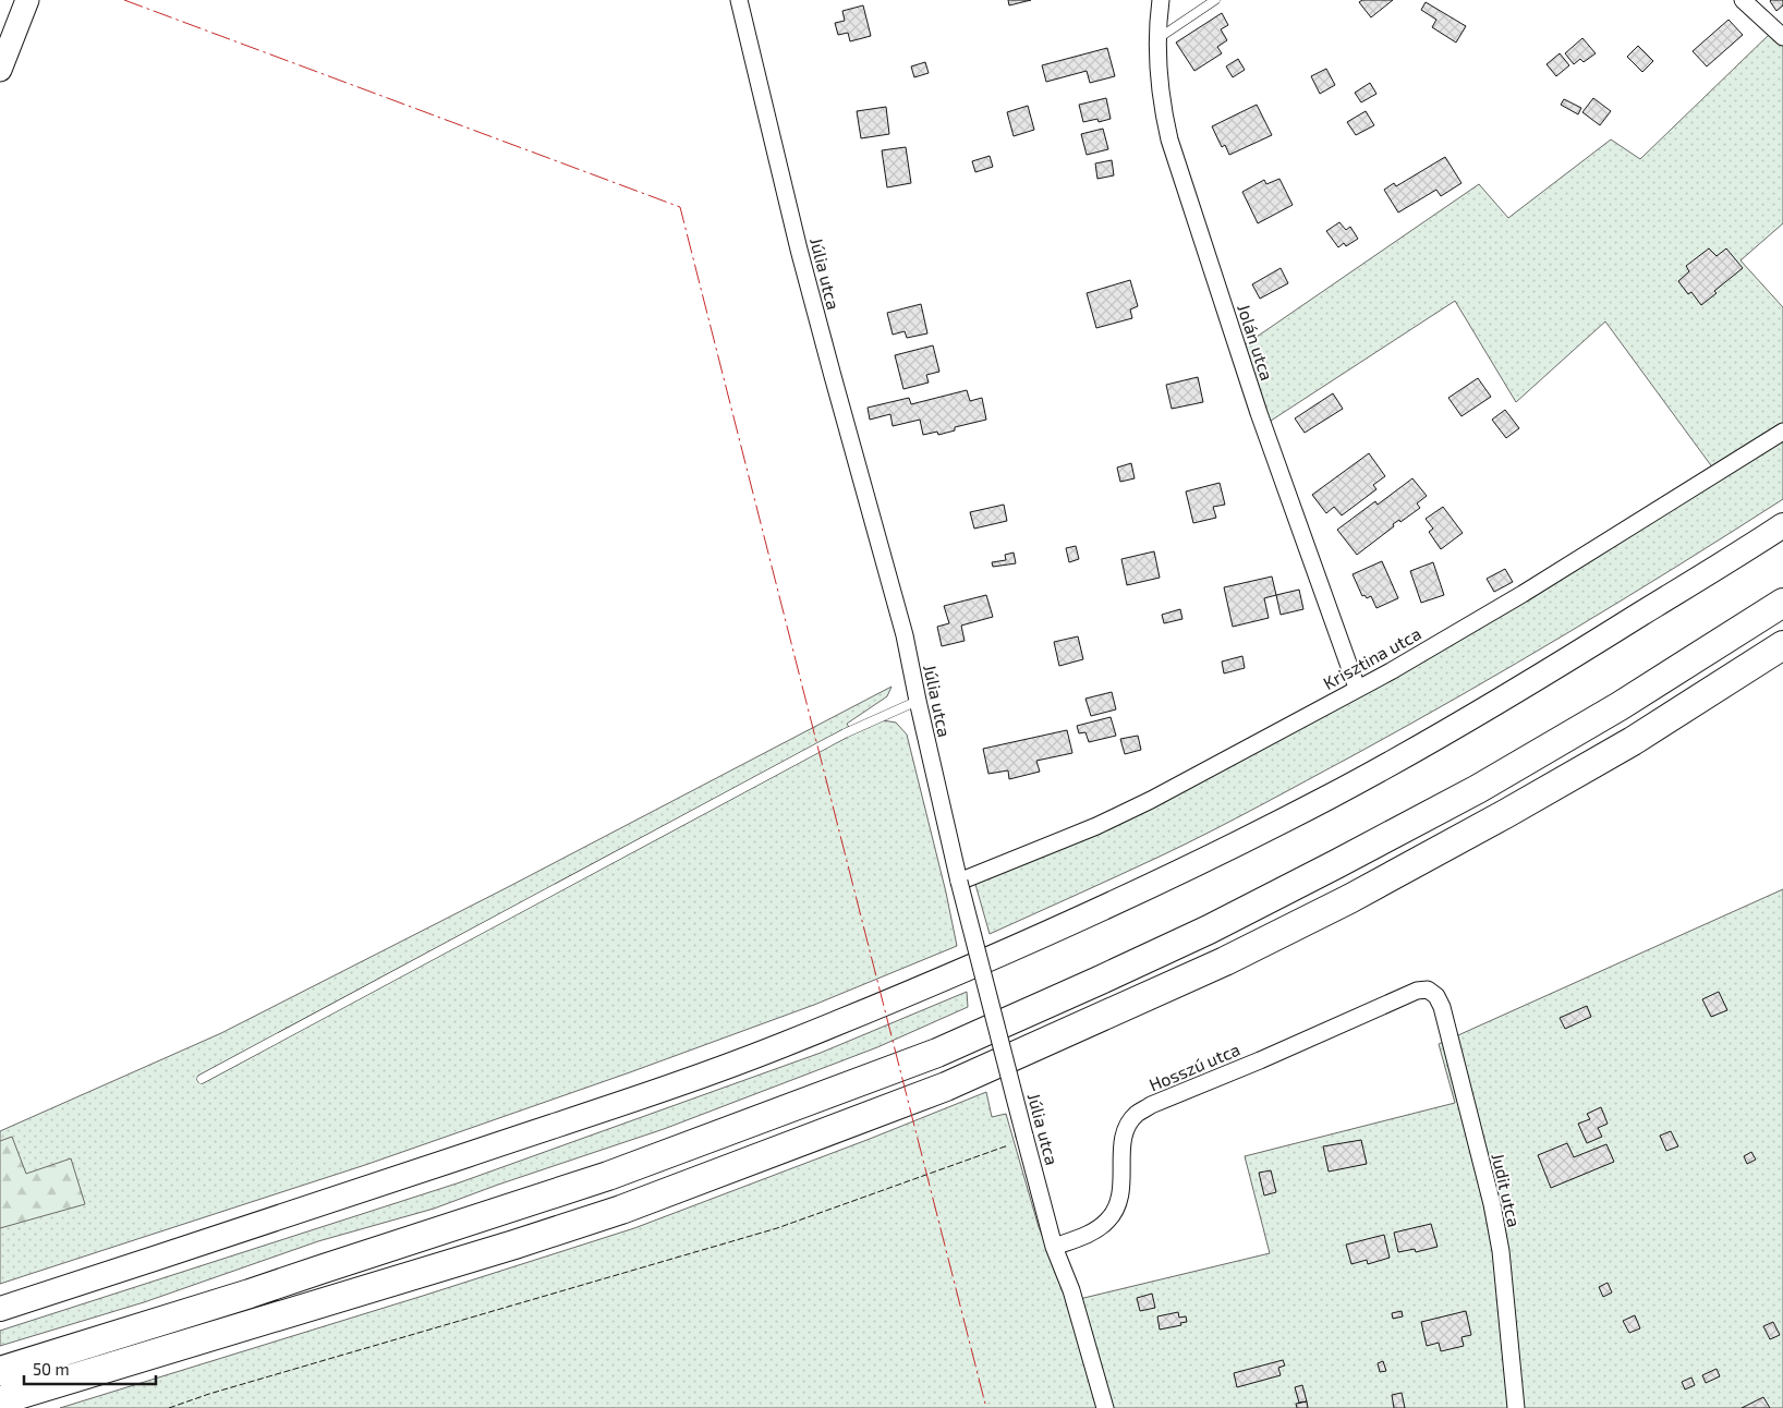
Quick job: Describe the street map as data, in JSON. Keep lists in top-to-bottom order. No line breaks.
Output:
{"streets":{"street":["Júlia utca","Jolán utca","Krisztina utca","Hosszú utca","Judit utca"]},"crossings":[["Júlia utca","Krisztina utca"],["Júlia utca","Hosszú utca"],["Jolán utca","Krisztina utca"],["Hosszú utca","Judit utca"]],"scale_bar":"50 m"}
